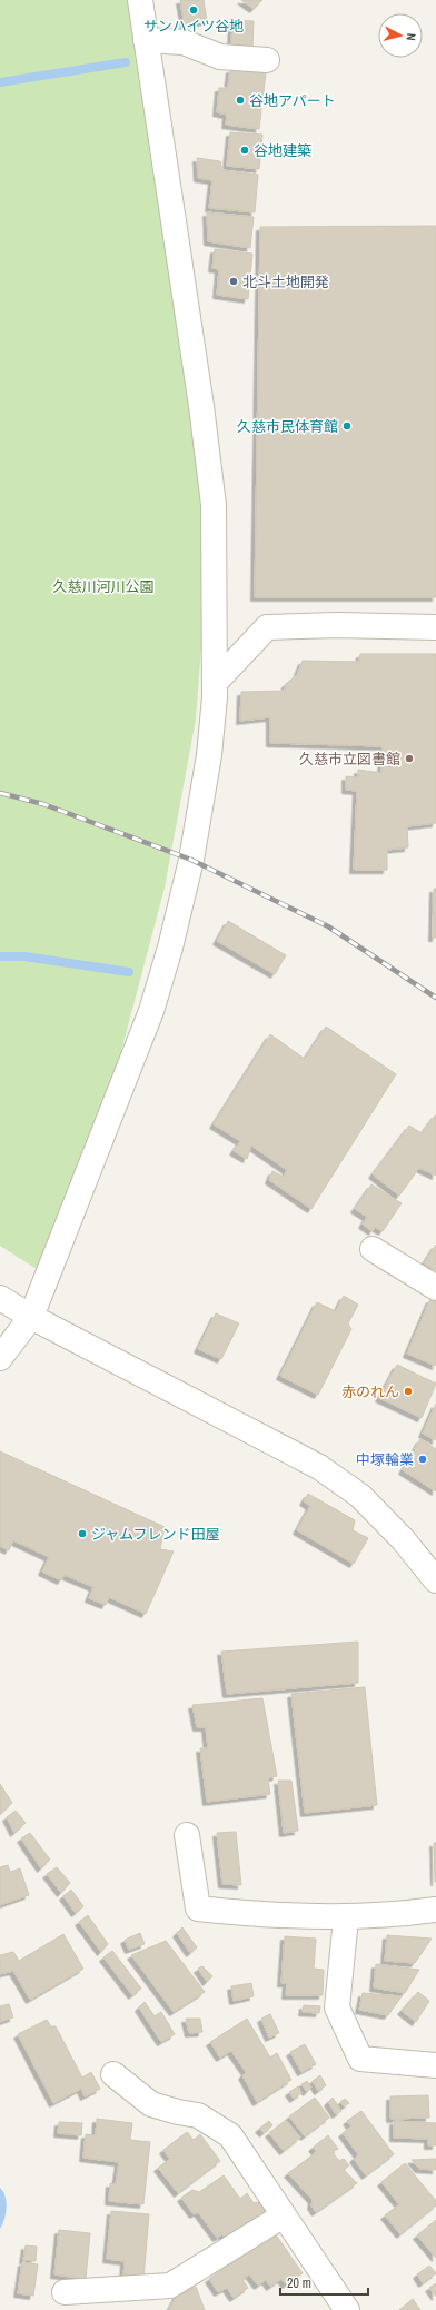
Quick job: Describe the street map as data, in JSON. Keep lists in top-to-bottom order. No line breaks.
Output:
{"parks":["久慈川河川公園"],"places":["サンハイツ谷地","谷地アパート","谷地建築","北斗土地開発","久慈市民体育館","久慈市立図書館","赤のれん","中塚輪業","ジャムフレンド田屋"],"scale_bar":"20 m","north":"right"}
